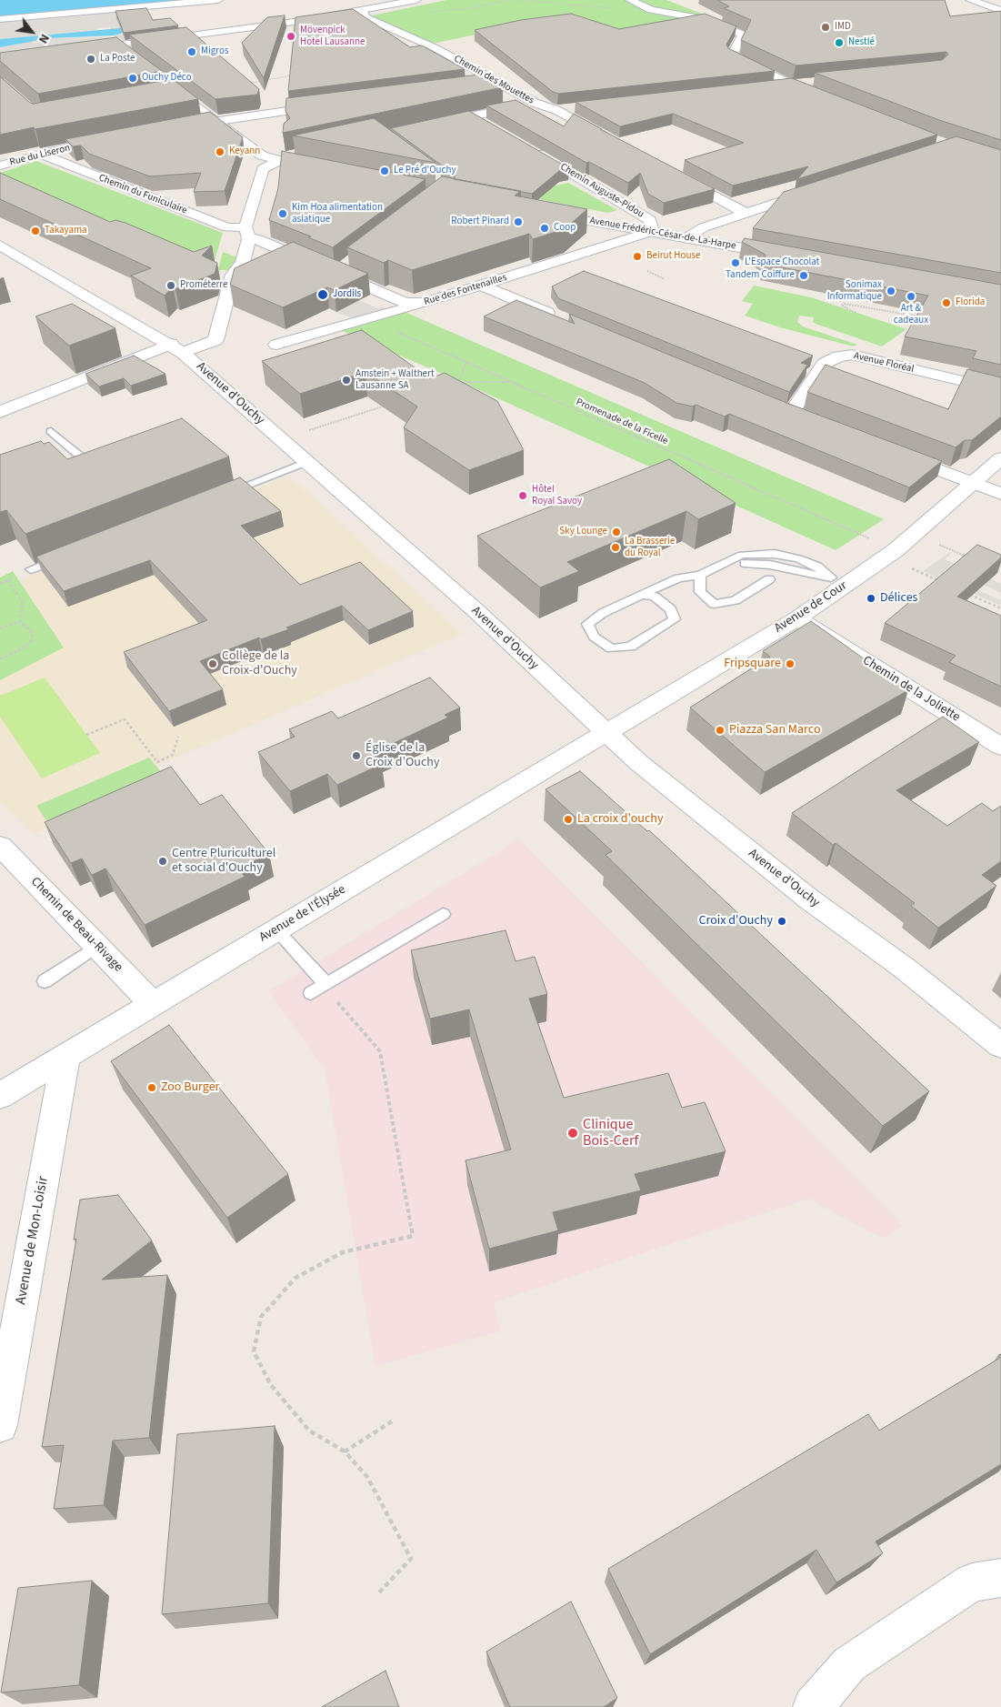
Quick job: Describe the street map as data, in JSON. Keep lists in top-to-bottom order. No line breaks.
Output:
{"streets":{"street":["Chemin des Mouettes","Rue du Liseron","Chemin Auguste-Pidou","Chemin du Funiculaire","Avenue Frédéric-César-de-La-Harpe","Rue des Fontenailles","Avenue Floréal","Avenue d'Ouchy","Avenue de Cour","Chemin de la Joliette","Avenue de l'Élysée","Chemin de Beau-Rivage","Avenue de Mon-Loisir"],"path":["Promenade de la Ficelle"]},"crossings":[["Rue du Liseron","Chemin du Funiculaire"],["Chemin Auguste-Pidou","Avenue Frédéric-César-de-La-Harpe"],["Chemin Auguste-Pidou","Rue des Fontenailles"],["Chemin du Funiculaire","Rue des Fontenailles"],["Avenue Frédéric-César-de-La-Harpe","Rue des Fontenailles"],["Rue des Fontenailles","Promenade de la Ficelle"],["Avenue d'Ouchy","Avenue de Cour"],["Avenue d'Ouchy","Avenue de l'Élysée"],["Avenue de Cour","Chemin de la Joliette"],["Avenue de Cour","Avenue de l'Élysée"],["Avenue de l'Élysée","Chemin de Beau-Rivage"],["Avenue de l'Élysée","Avenue de Mon-Loisir"]],"places":["IMD","Mövenpick Hotel Lausanne","Nestlé","Migros","La Poste","Ouchy Déco","Keyann","Le Pré d'Ouchy","Kim Hoa alimentation asiatique","Robert Pinard","Coop","Takayama","Beirut House","L'Espace Chocolat","Tandem Coiffure","Prométerre","Sonimax Informatique","Jordils","Art & cadeaux","Florida","Amstein + Walthert Lausanne SA","Hôtel Royal Savoy","Sky Lounge","La Brasserie du Royal","Délices","Collège de la Croix-d'Ouchy","Fripsquare","Piazza San Marco","Église de la Croix d’Ouchy","La croix d'ouchy","Centre Pluriculturel et social d'Ouchy","Croix d'Ouchy","Zoo Burger","Clinique Bois-Cerf"],"north":"bottom right"}
